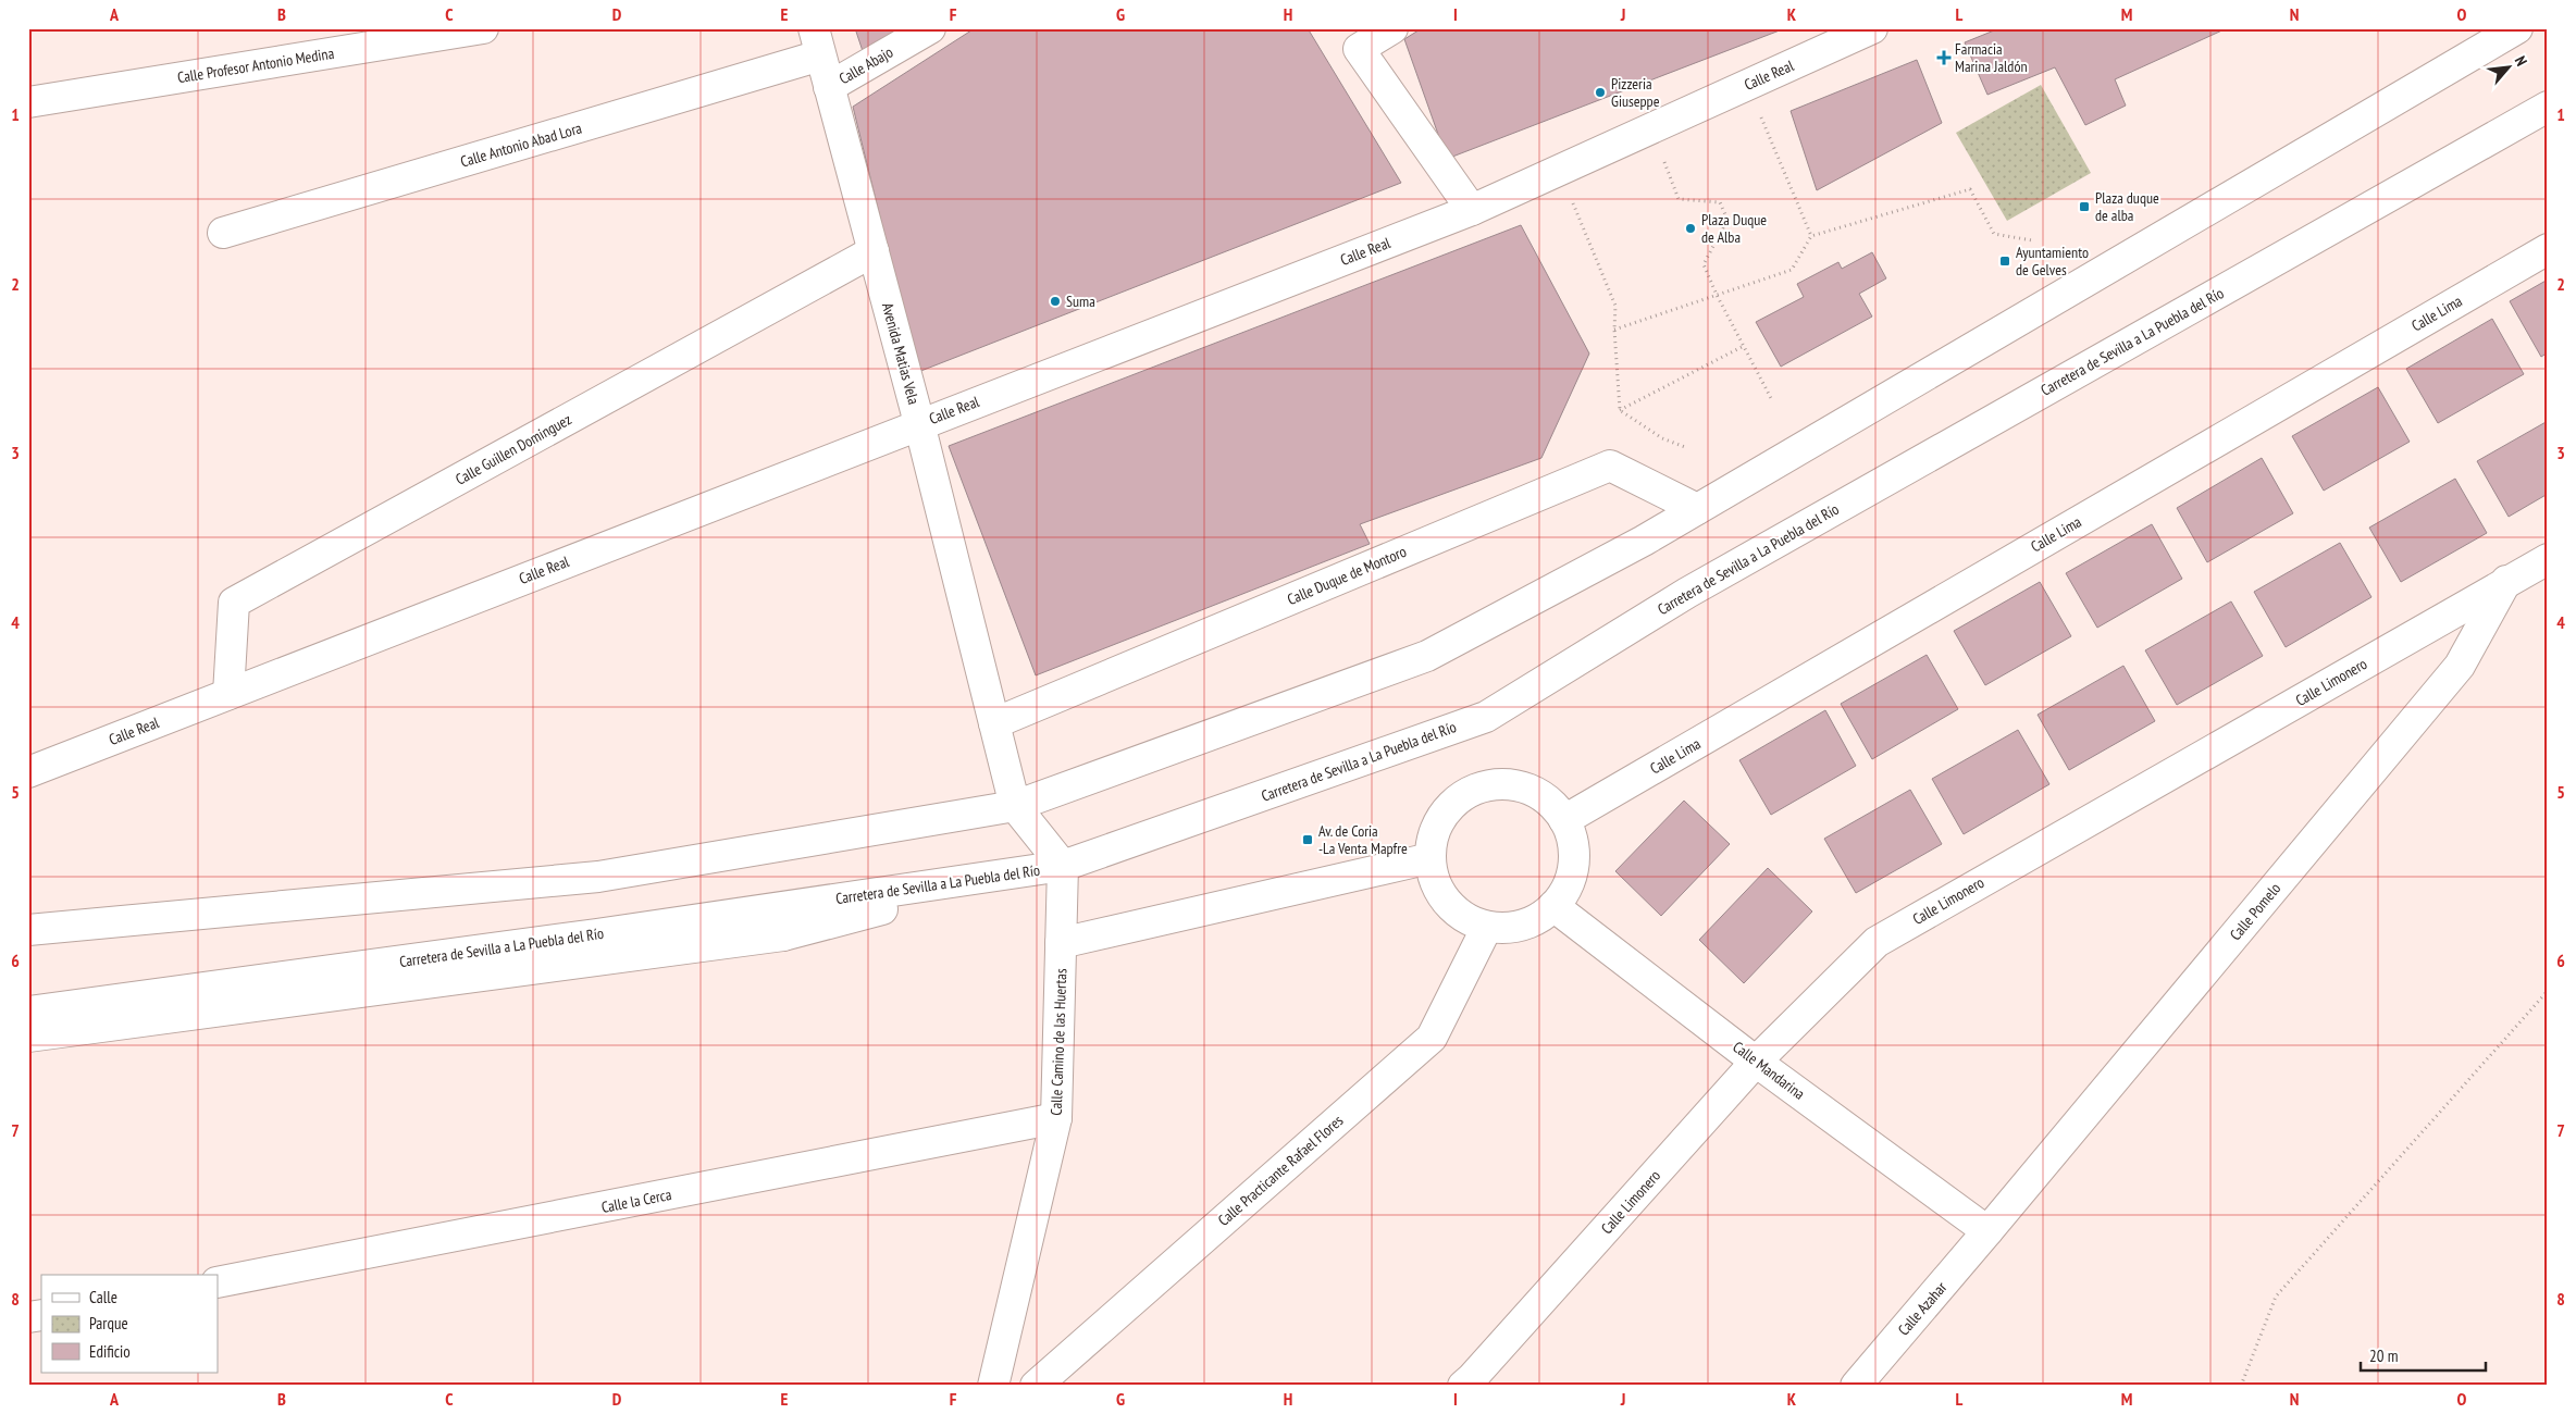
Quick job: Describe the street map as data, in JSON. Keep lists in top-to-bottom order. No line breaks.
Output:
{"streets":{"street":["Calle Profesor Antonio Medina","Calle Abajo","Calle Real","Calle Antonio Abad Lora","Calle Lima","Carretera de Sevilla a La Puebla del Río","Avenida Matias Vela","Calle Guillen Dominguez","Calle Duque de Montoro","Calle Limonero","Calle Pomelo","Calle Camino de las Huertas","Calle Mandarina","Calle Practicante Rafael Flores","Calle la Cerca","Calle Azahar"]},"crossings":[["Calle Abajo","Avenida Matias Vela"],["Calle Real","Avenida Matias Vela"],["Calle Real","Calle Guillen Dominguez"],["Calle Antonio Abad Lora","Avenida Matias Vela"],["Calle Lima","Calle Mandarina"],["Calle Lima","Calle Practicante Rafael Flores"],["Carretera de Sevilla a La Puebla del Río","Calle Camino de las Huertas"],["Avenida Matias Vela","Calle Guillen Dominguez"],["Avenida Matias Vela","Calle Duque de Montoro"],["Calle Limonero","Calle Pomelo"],["Calle Limonero","Calle Mandarina"],["Calle Pomelo","Calle Mandarina"],["Calle Pomelo","Calle Azahar"],["Calle Camino de las Huertas","Calle la Cerca"],["Calle Mandarina","Calle Practicante Rafael Flores"],["Calle Mandarina","Calle Azahar"]],"places":{"health":["Farmacia Marina Jaldón"],"other":["Pizzeria Giuseppe","Plaza Duque de Alba","Suma"],"transit":["Plaza duque de alba","Ayuntamiento de Gelves","Av. de Coria -La Venta Mapfre"]},"legend":["Calle","Parque","Edificio"],"scale_bar":"20 m","north":"top right","grid":{"columns":["A","B","C","D","E","F","G","H","I","J","K","L","M","N","O"],"rows":["1","2","3","4","5","6","7","8"]}}
